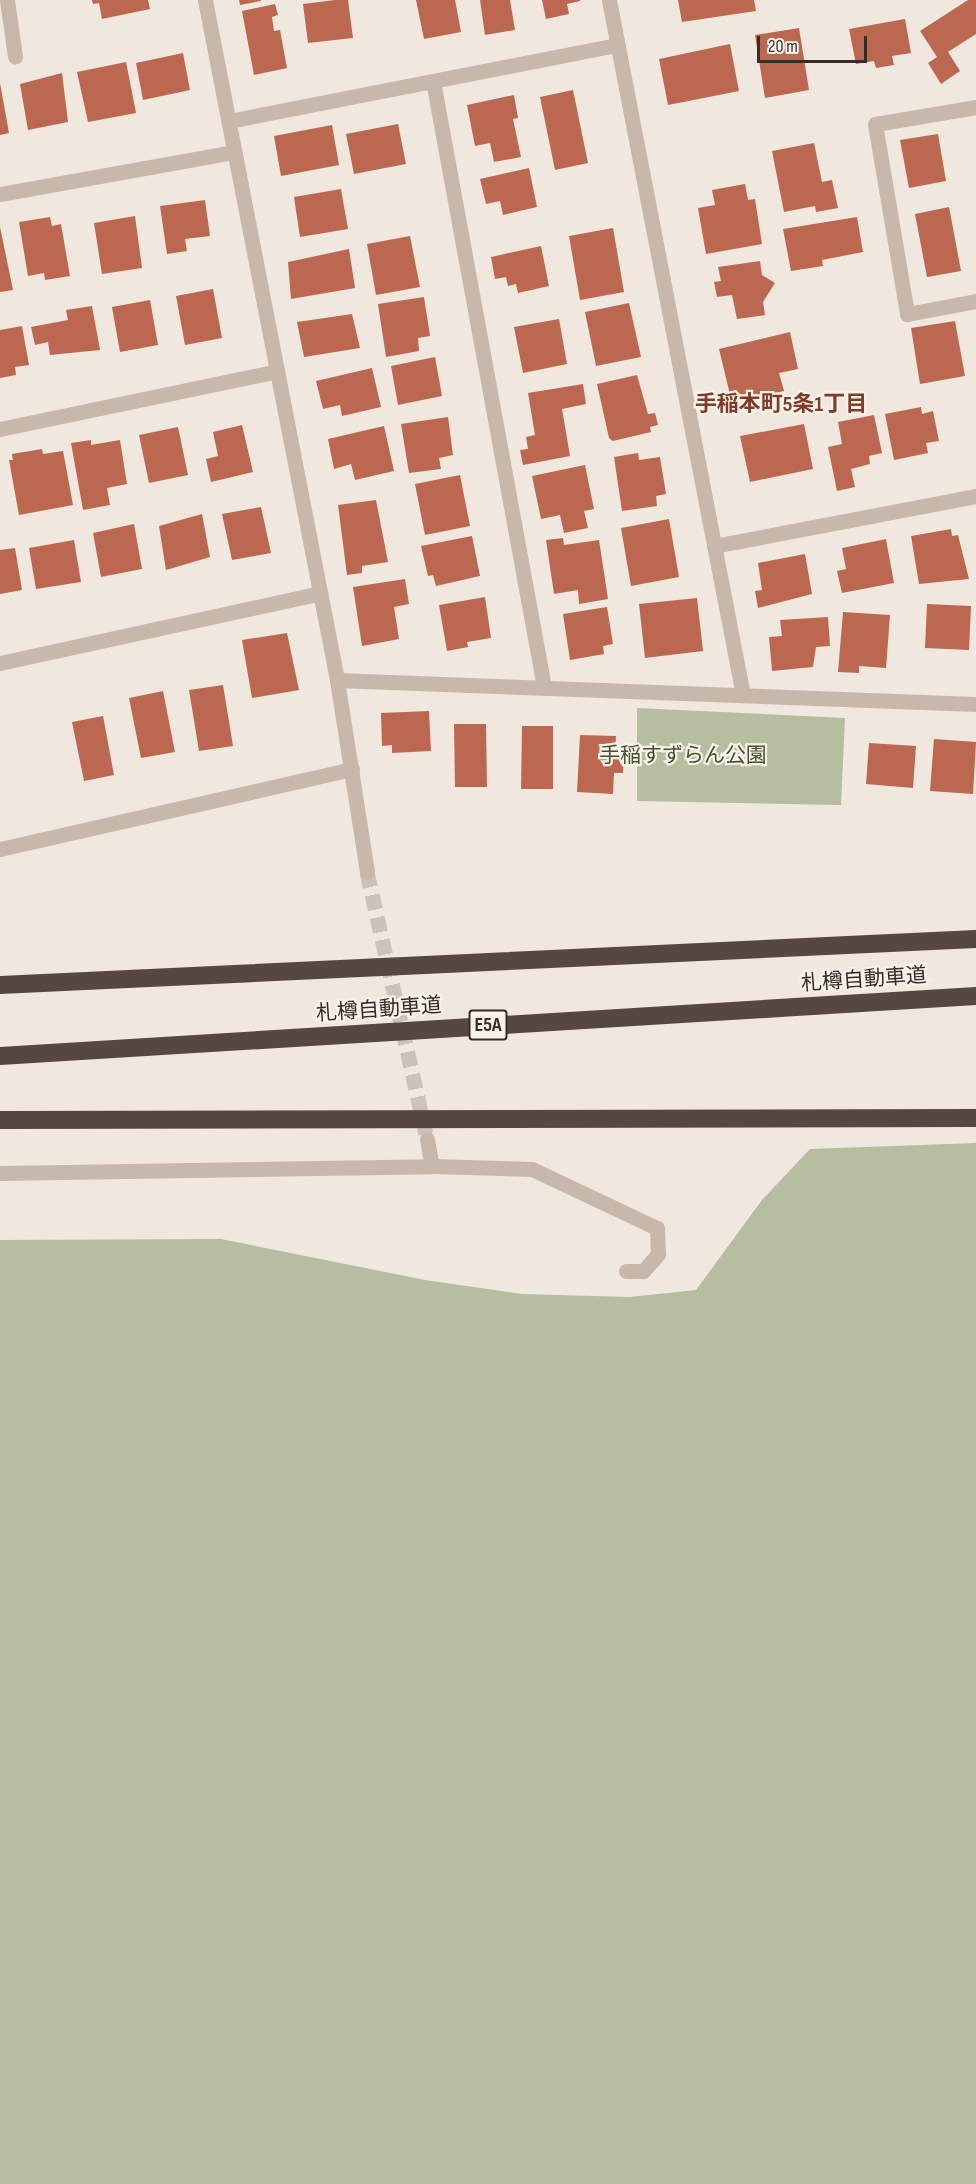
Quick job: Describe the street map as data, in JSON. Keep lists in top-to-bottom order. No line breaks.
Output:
{"streets":{"highway":["札樽自動車道","E5A"]},"districts":["手稲本町5条1丁目"],"parks":["手稲すずらん公園"],"scale_bar":"20 m"}
